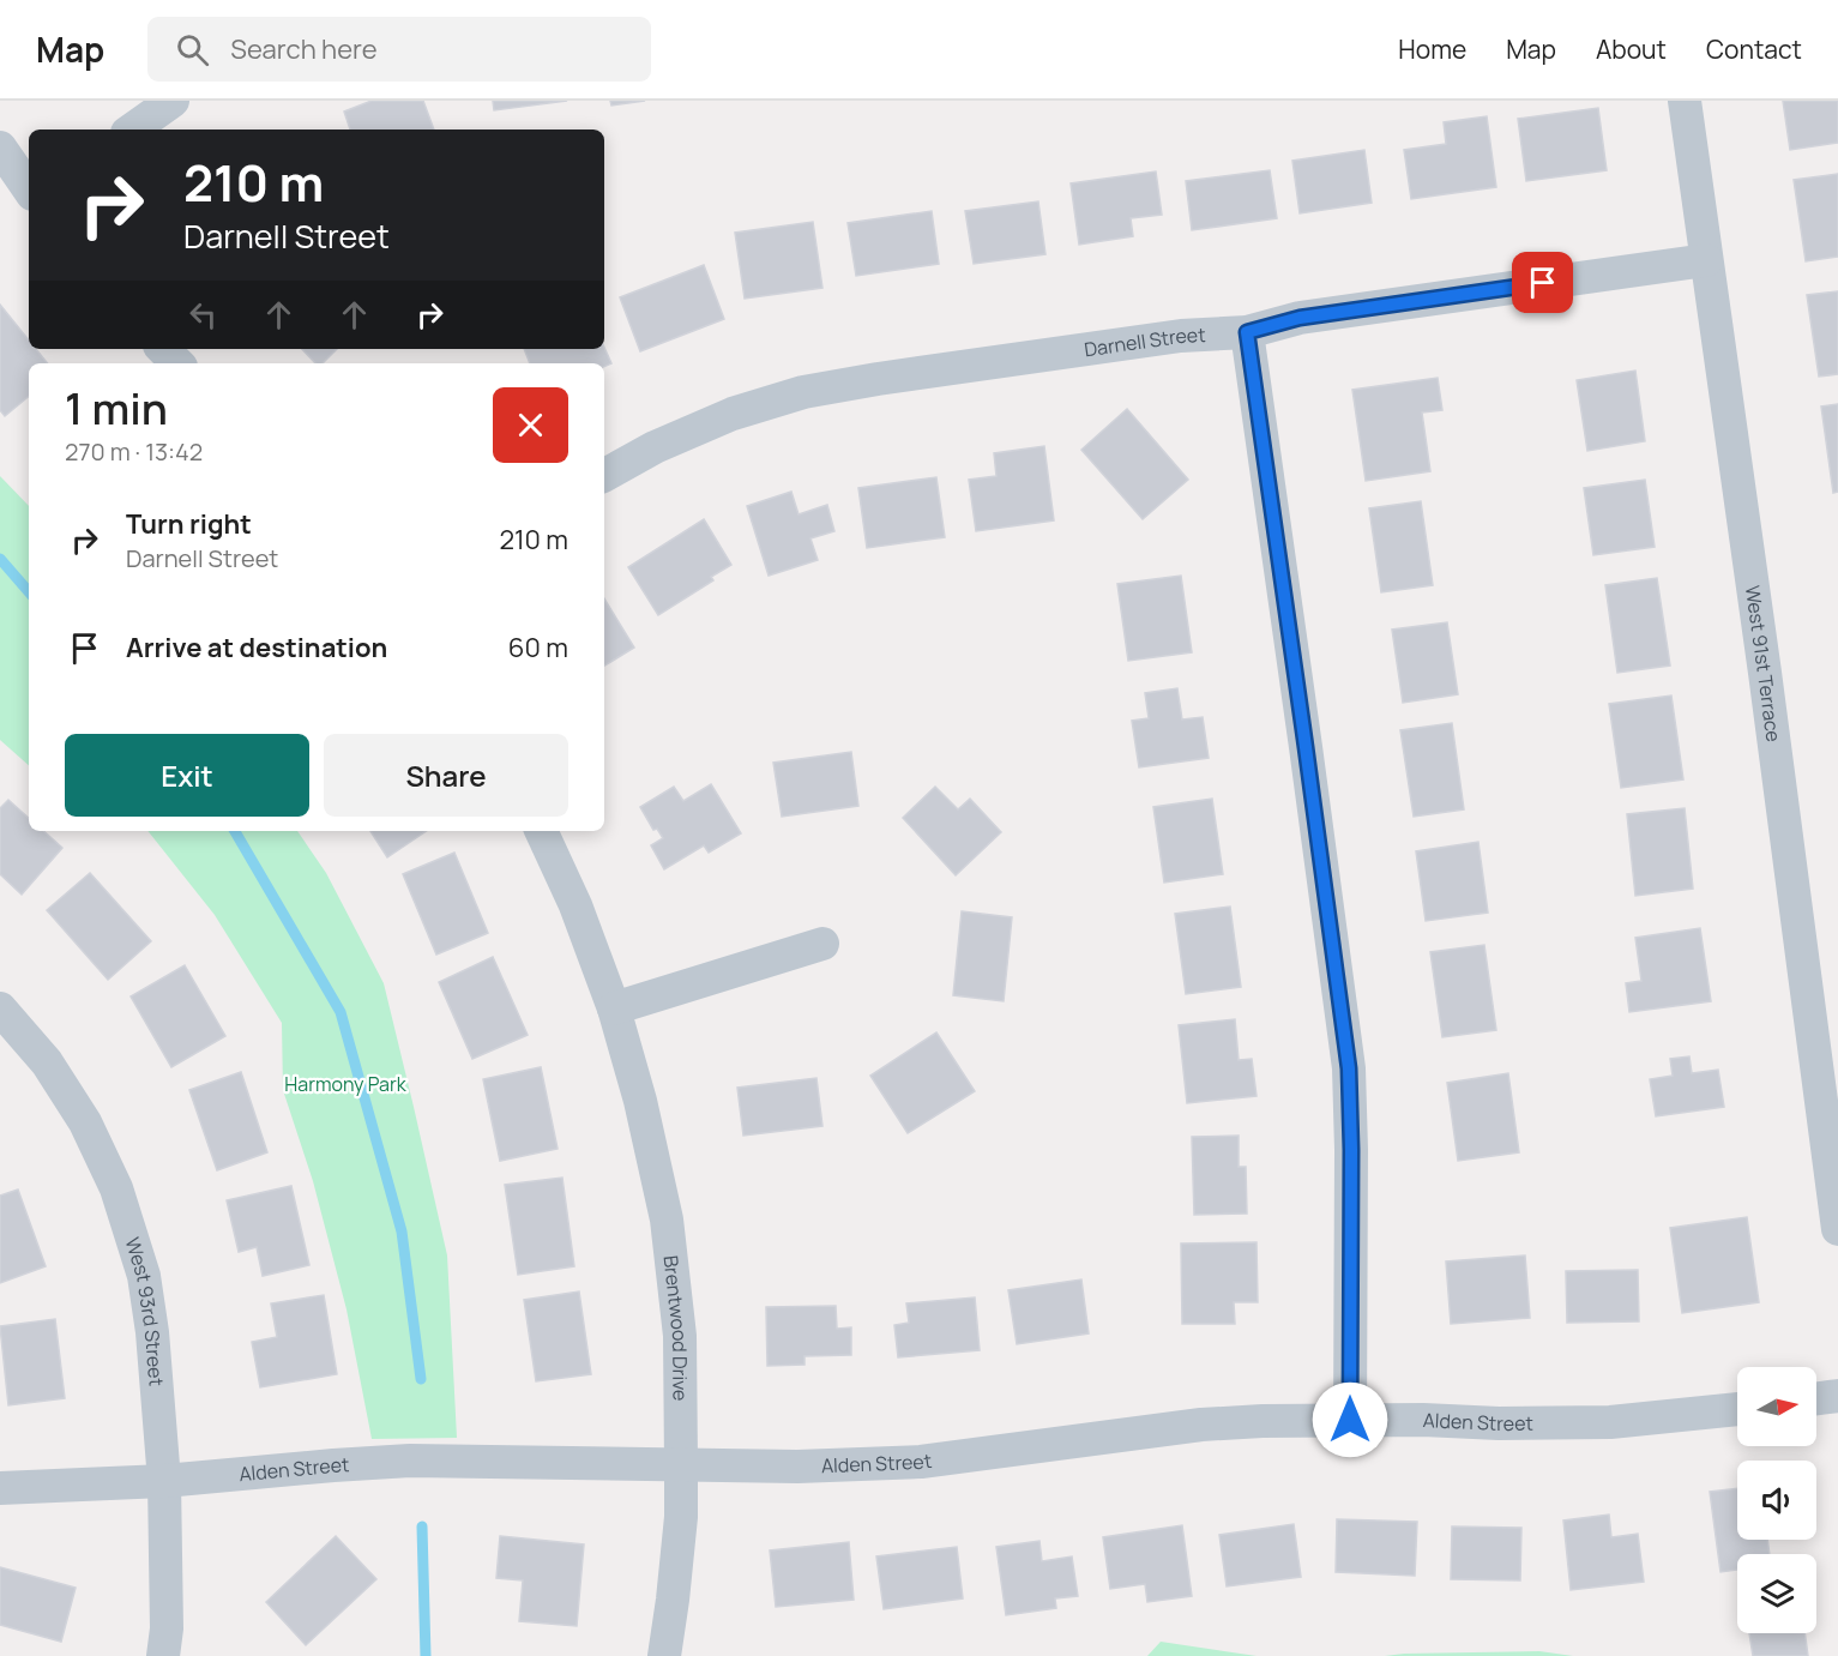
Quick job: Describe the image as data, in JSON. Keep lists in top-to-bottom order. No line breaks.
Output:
{"streets":{"street":["Darnell Street","West 91st Terrace","West 93rd Street","Brentwood Drive","Alden Street"]},"crossings":[["Darnell Street","West 91st Terrace"],["West 93rd Street","Alden Street"],["Brentwood Drive","Alden Street"]],"parks":["Harmony Park"],"north":"right","page":{"header":"Map","search":"Search here","nav":["Home","Map","About","Contact"],"turn":["210 m","Darnell Street"],"heading":["1 min","270 m · 13:42"],"list":[{"name":"Turn right","note":"Darnell Street","value":"210 m"},{"name":"Arrive at destination","value":"60 m"}],"buttons":["Exit","Share"]}}
